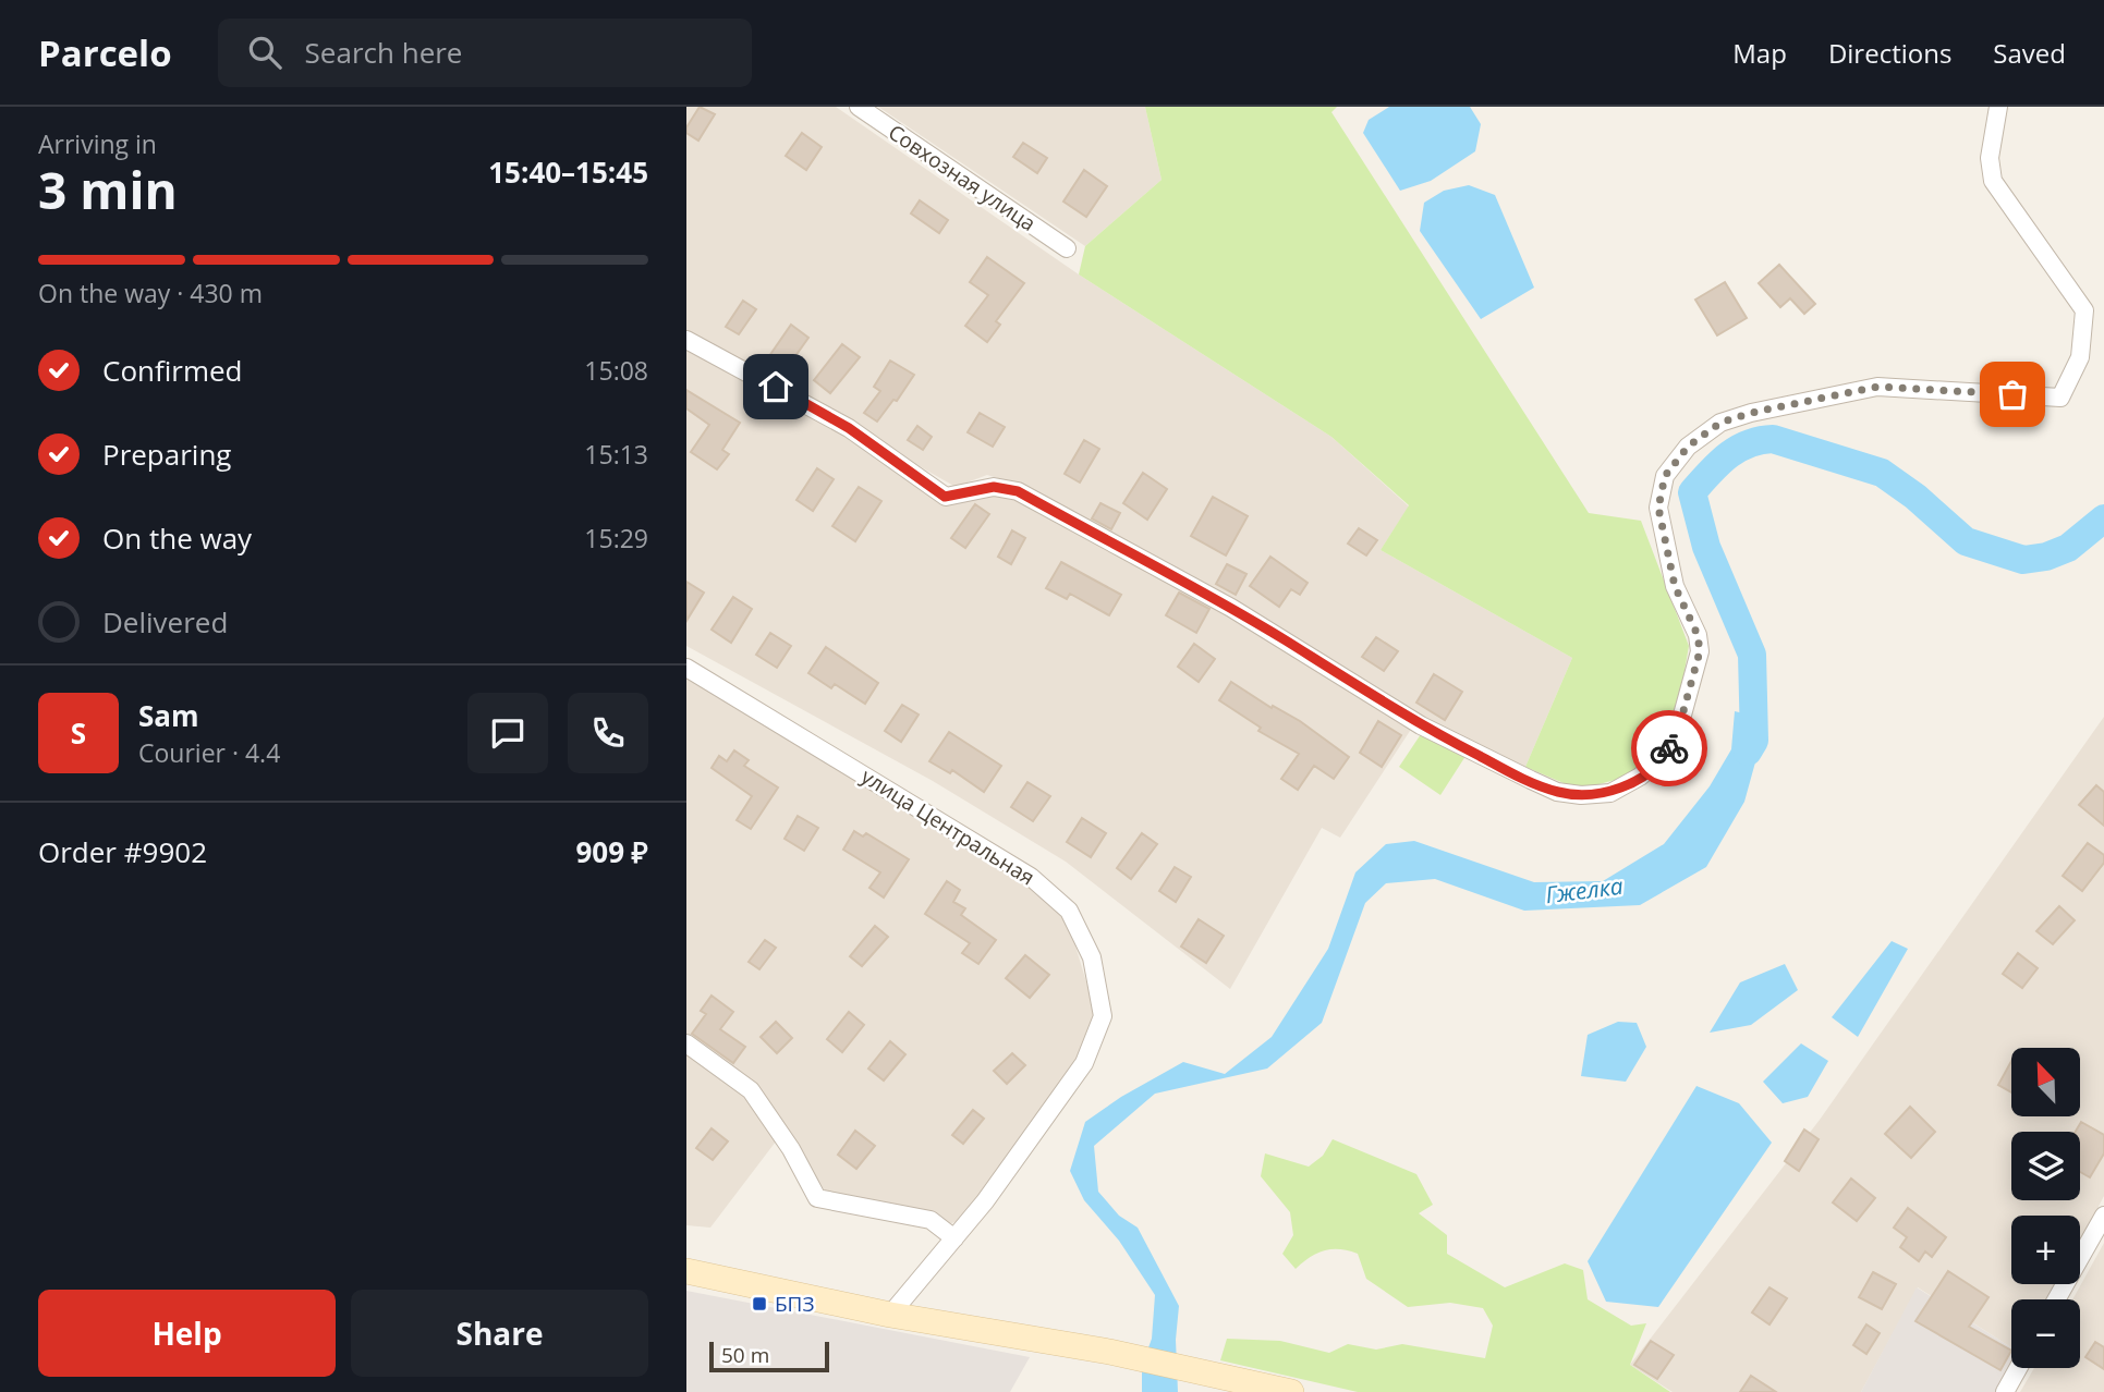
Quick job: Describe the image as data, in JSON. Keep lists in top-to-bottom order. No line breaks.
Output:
{"streets":{"street":["Совхозная улица","улица Центральная"]},"water":["Гжелка"],"places":{"transit":["БПЗ"]},"scale_bar":"50 m","north":"top left","page":{"header":"Parcelo","search":"Search here","nav":["Map","Directions","Saved"],"heading":["3 min","Arriving in","15:40–15:45"],"panel":["Sam","Courier · 4.4","Order #9902","909 ₽"],"bar":"On the way · 430 m","list":[["Confirmed","15:08"],["Preparing","15:13"],["On the way","15:29"],"Delivered"],"round":"S","map_buttons":["+","−"],"buttons":["Help","Share"],"scale":"50 m"}}
